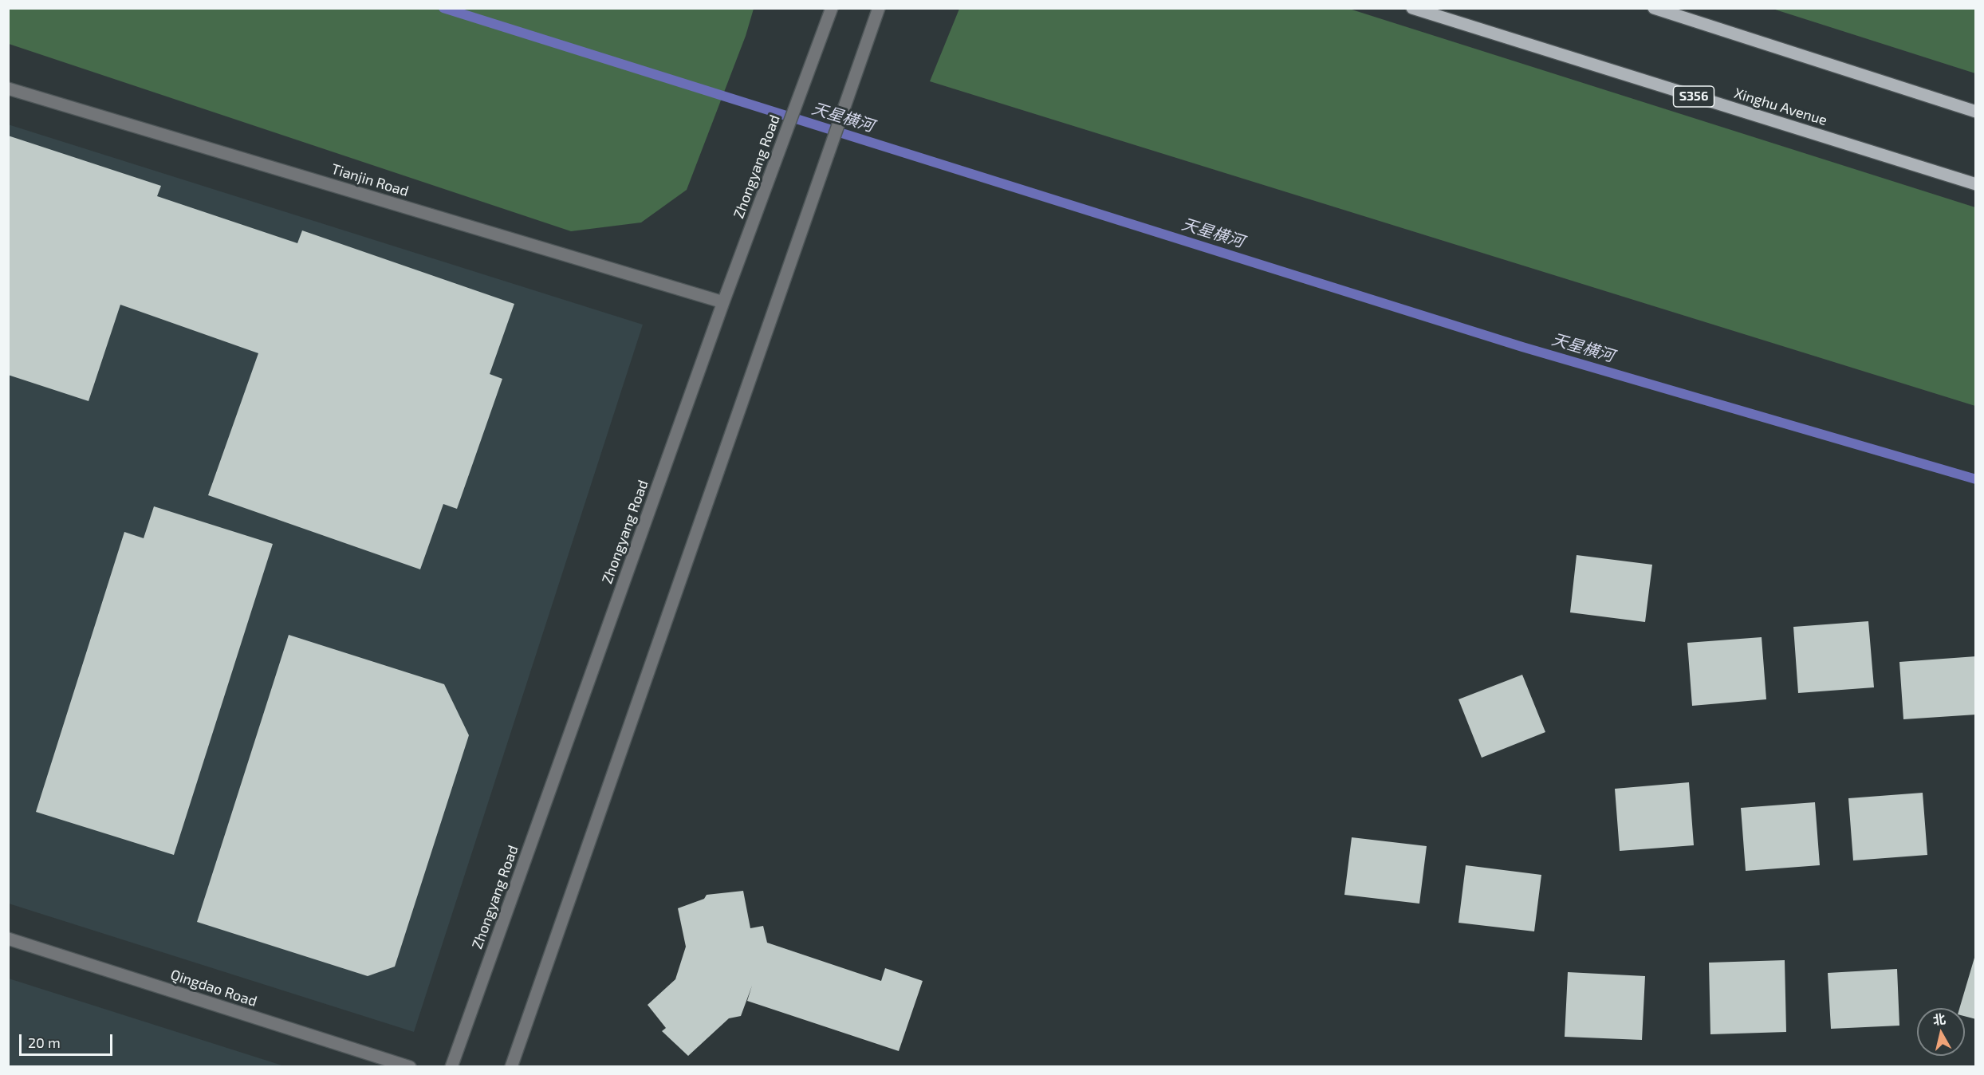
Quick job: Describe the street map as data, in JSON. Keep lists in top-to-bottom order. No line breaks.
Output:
{"streets":{"main road":["S356","Xinghu Avenue"],"street":["Zhongyang Road","Tianjin Road","Qingdao Road"]},"crossings":[["Zhongyang Road","Tianjin Road"]],"water":["天星横河"],"scale_bar":"20 m","north":"top"}
